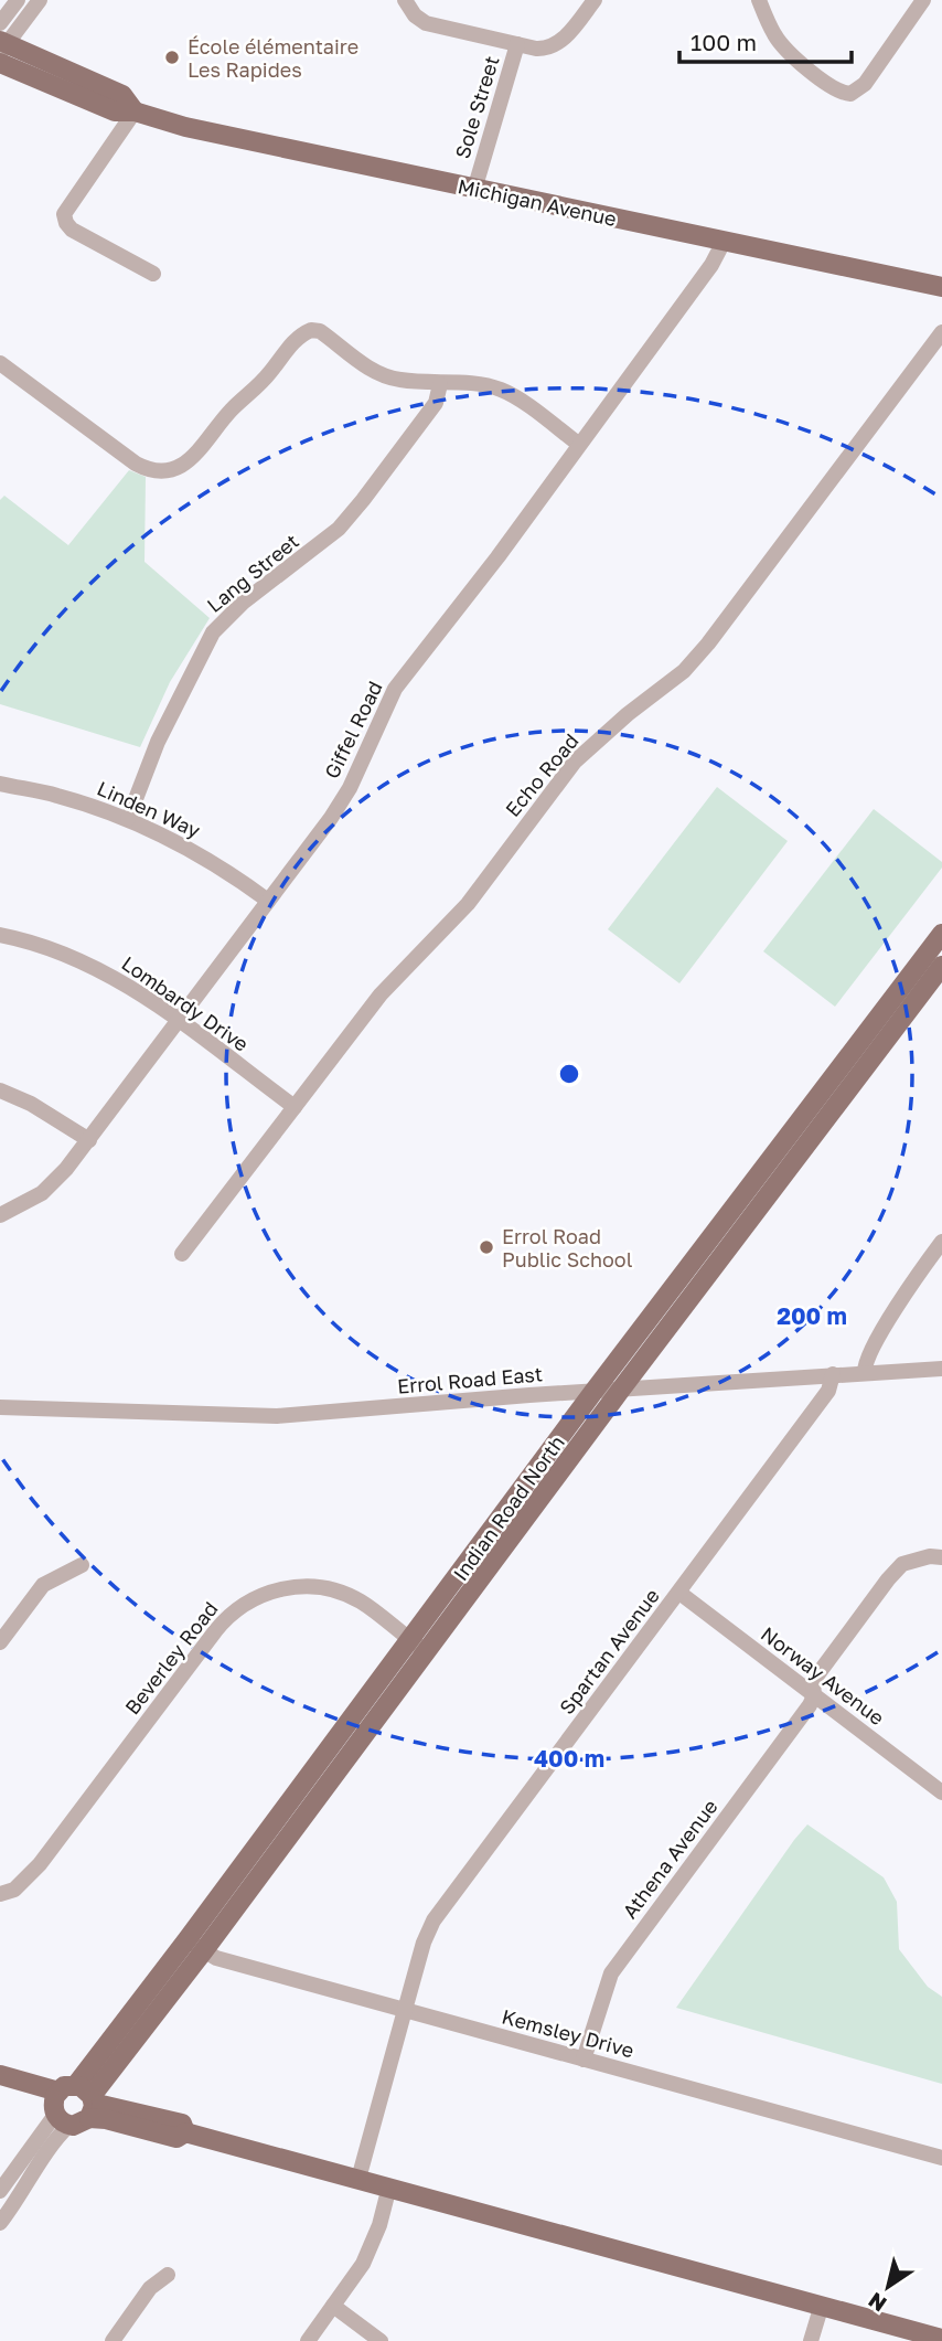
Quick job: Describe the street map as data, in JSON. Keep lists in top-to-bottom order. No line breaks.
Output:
{"streets":{"main road":["Michigan Avenue","Indian Road North"],"street":["Sole Street","Lang Street","Giffel Road","Echo Road","Linden Way","Lombardy Drive","Errol Road East","Spartan Avenue","Beverley Road","Norway Avenue","Athena Avenue","Kemsley Drive"]},"crossings":[["Sole Street","Michigan Avenue"],["Michigan Avenue","Giffel Road"],["Lang Street","Linden Way"],["Giffel Road","Linden Way"],["Giffel Road","Lombardy Drive"],["Echo Road","Lombardy Drive"],["Errol Road East","Indian Road North"],["Errol Road East","Spartan Avenue"],["Indian Road North","Beverley Road"],["Indian Road North","Kemsley Drive"],["Spartan Avenue","Norway Avenue"],["Spartan Avenue","Kemsley Drive"],["Norway Avenue","Athena Avenue"],["Athena Avenue","Kemsley Drive"]],"places":["École élémentaire Les Rapides","Errol Road Public School"],"scale_bar":"100 m","north":"bottom left","rings":["200 m","400 m"]}
